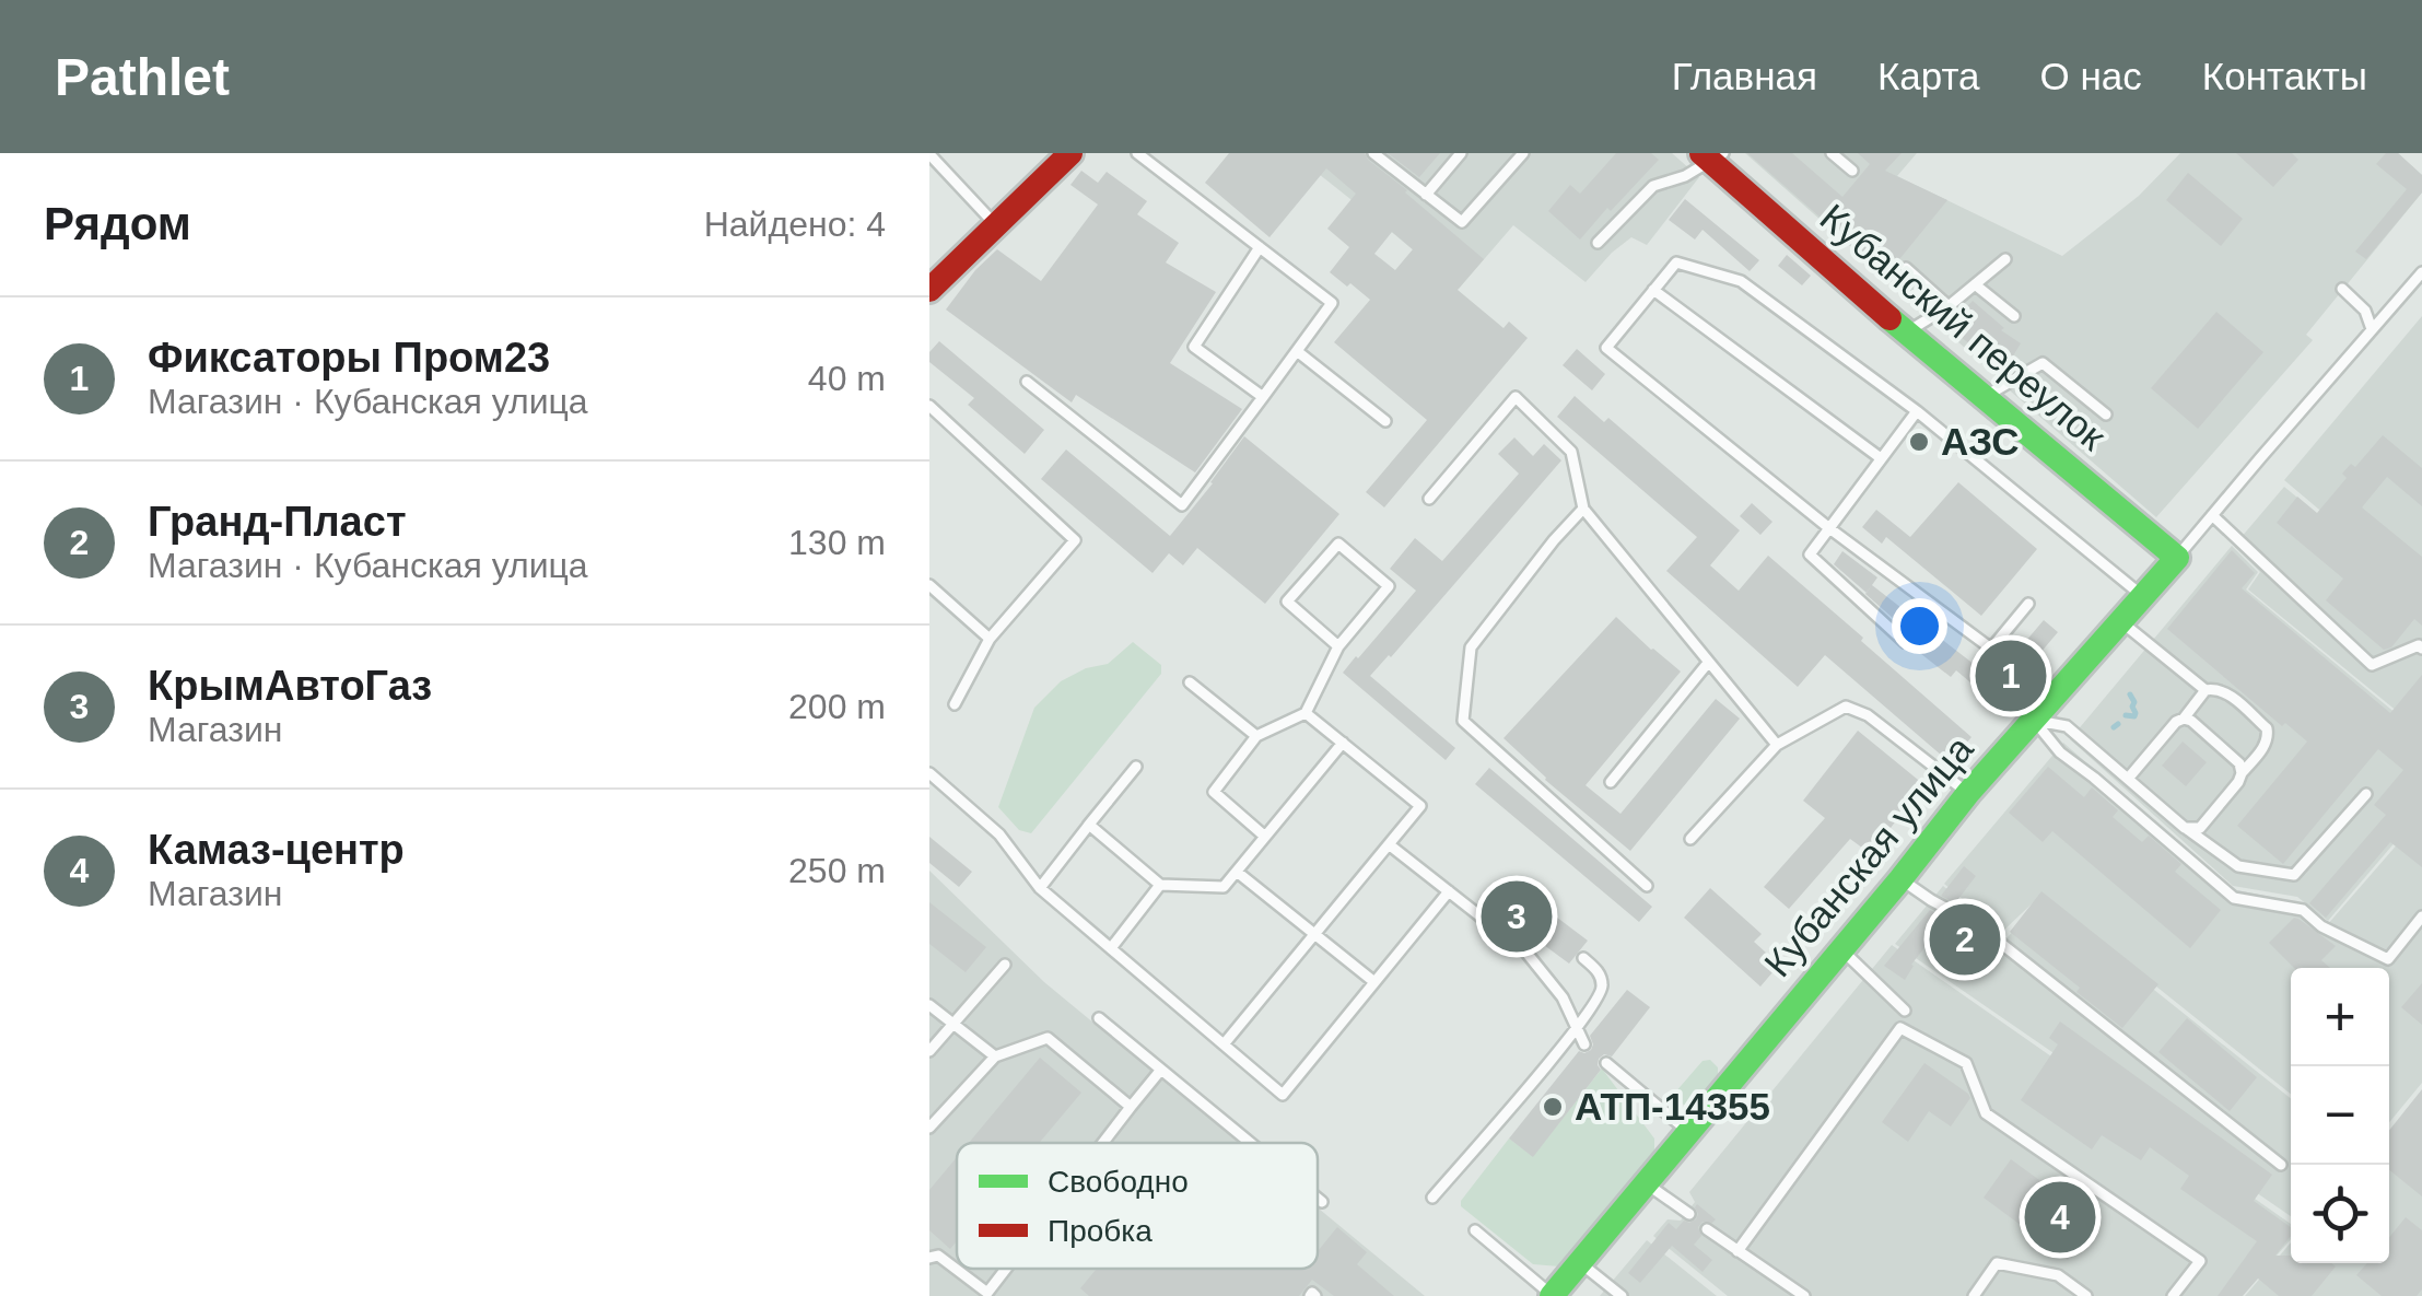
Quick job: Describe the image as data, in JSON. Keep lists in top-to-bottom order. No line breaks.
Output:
{"streets":{"main road":["Кубанский переулок","Кубанская улица"]},"crossings":[["Кубанский переулок","Кубанская улица"]],"places":["АЗС","АТП-14355"],"legend":["Свободно","Пробка"],"page":{"header":"Pathlet","nav":["Главная","Карта","О нас","Контакты"],"heading":["Рядом","Найдено: 4"],"list":[{"mark":"1","name":"Фиксаторы Пром23","note":"Магазин · Кубанская улица","value":"40 m"},{"mark":"2","name":"Гранд-Пласт","note":"Магазин · Кубанская улица","value":"130 m"},{"mark":"3","name":"КрымАвтоГаз","note":"Магазин","value":"200 m"},{"mark":"4","name":"Камаз-центр","note":"Магазин","value":"250 m"}],"pins":["1","3","2","4"],"map_buttons":["+","−"]}}
